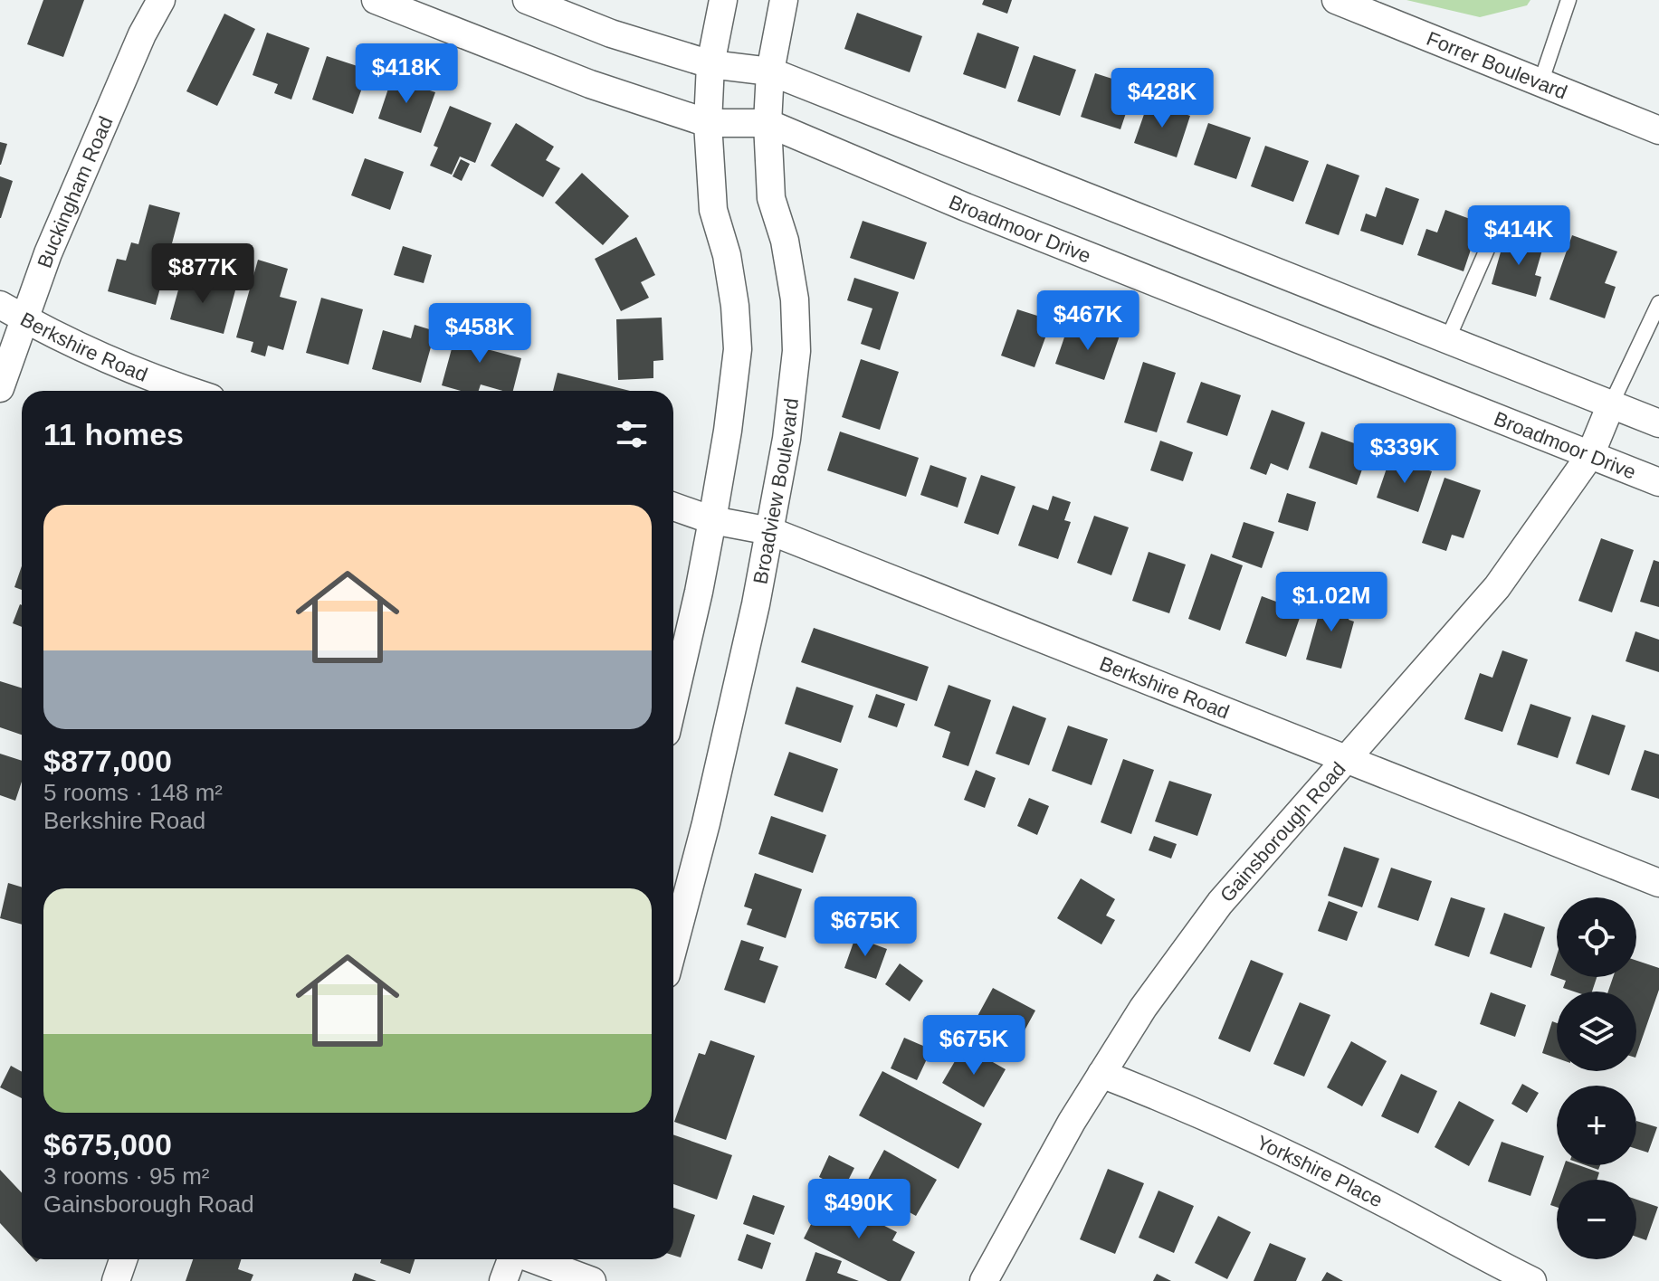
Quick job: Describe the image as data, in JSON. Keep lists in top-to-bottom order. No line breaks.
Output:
{"streets":{"street":["Forrer Boulevard","Buckingham Road","Broadmoor Drive","Berkshire Road","Broadview Boulevard","Gainsborough Road","Yorkshire Place"]},"crossings":[["Buckingham Road","Berkshire Road"],["Broadmoor Drive","Broadview Boulevard"],["Broadmoor Drive","Gainsborough Road"],["Berkshire Road","Broadview Boulevard"],["Berkshire Road","Gainsborough Road"],["Gainsborough Road","Yorkshire Place"]],"page":{"price":["$418K","$428K","$414K","$877K","$467K","$458K","$339K","$1.02M","$675K","$675K","$490K"],"heading":"11 homes","list":[{"name":"$877,000","note":"5 rooms · 148 m² · Berkshire Road"},{"name":"$675,000","note":"3 rooms · 95 m² · Gainsborough Road"}],"map_buttons":["+","−"]}}
